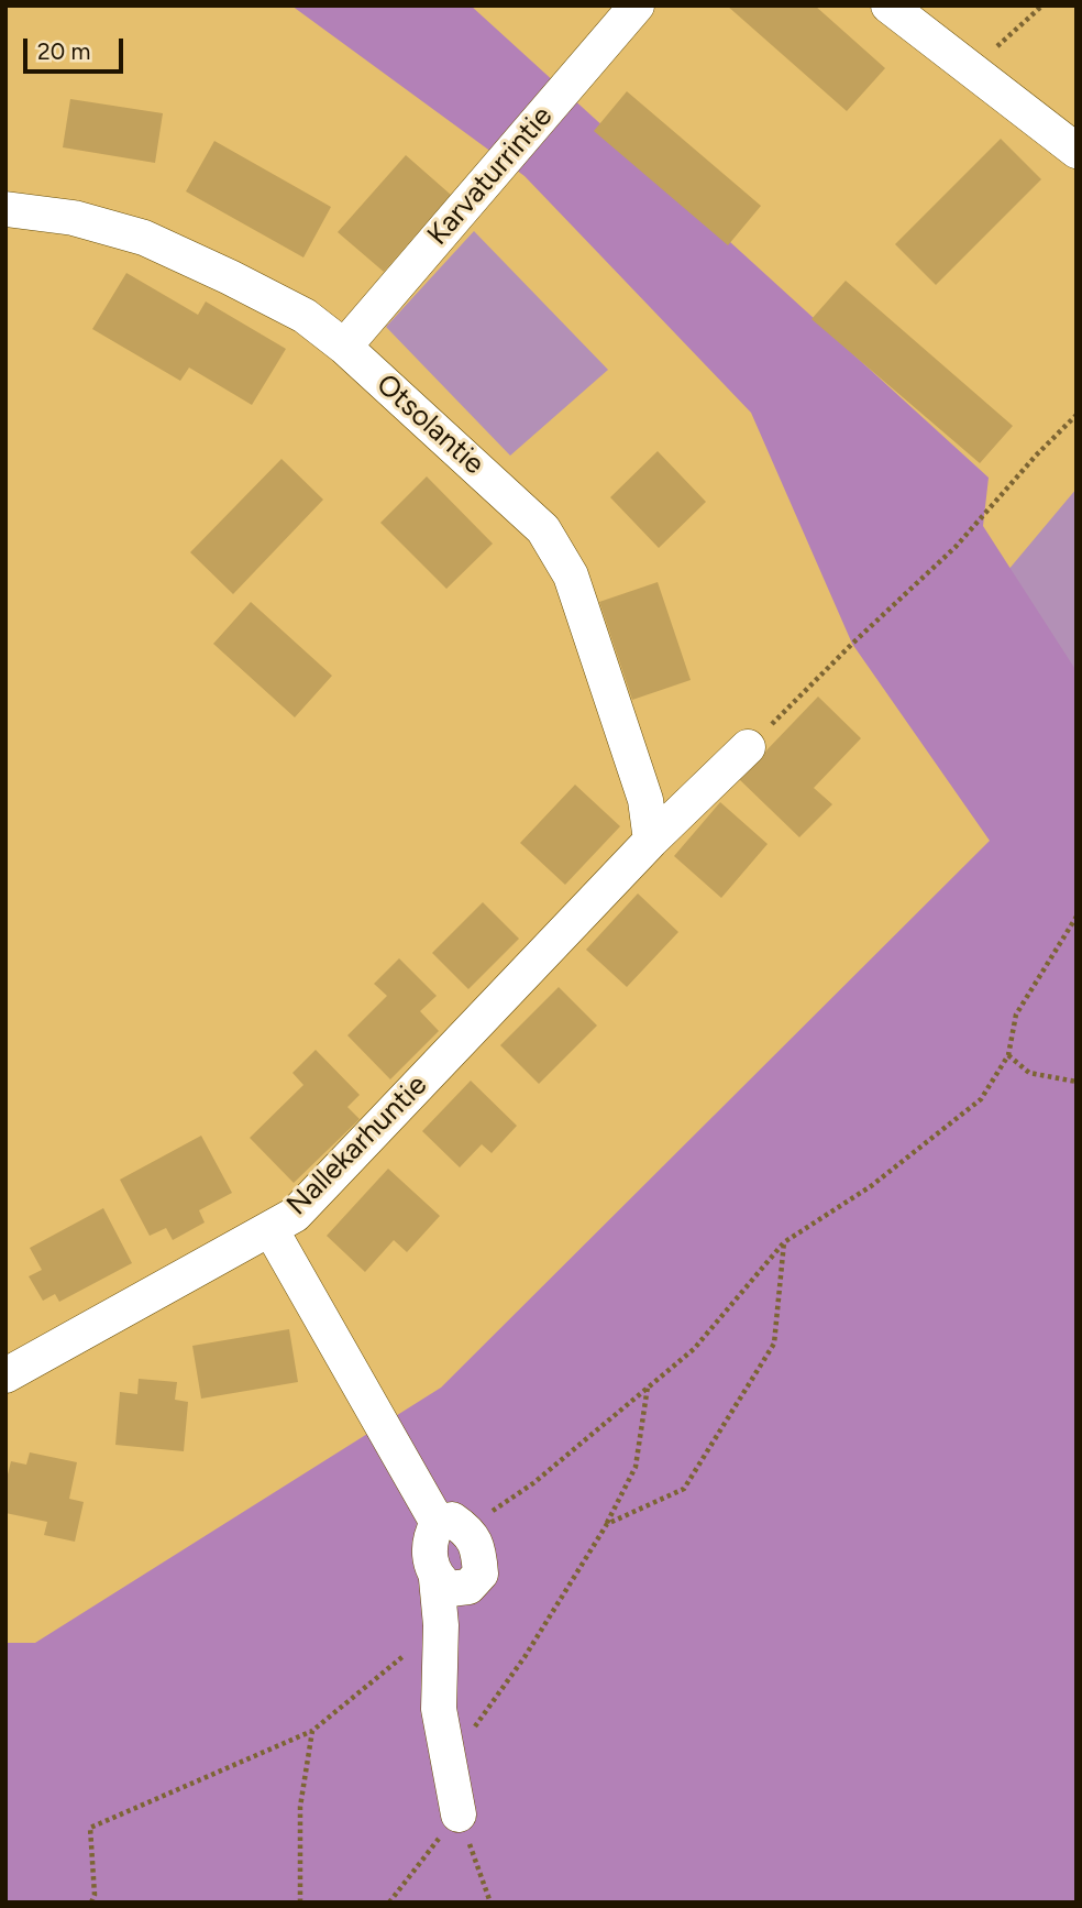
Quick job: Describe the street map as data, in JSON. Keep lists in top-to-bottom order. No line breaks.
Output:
{"streets":{"street":["Karvaturrintie","Otsolantie","Nallekarhuntie"]},"crossings":[["Karvaturrintie","Otsolantie"],["Otsolantie","Nallekarhuntie"]],"scale_bar":"20 m"}
